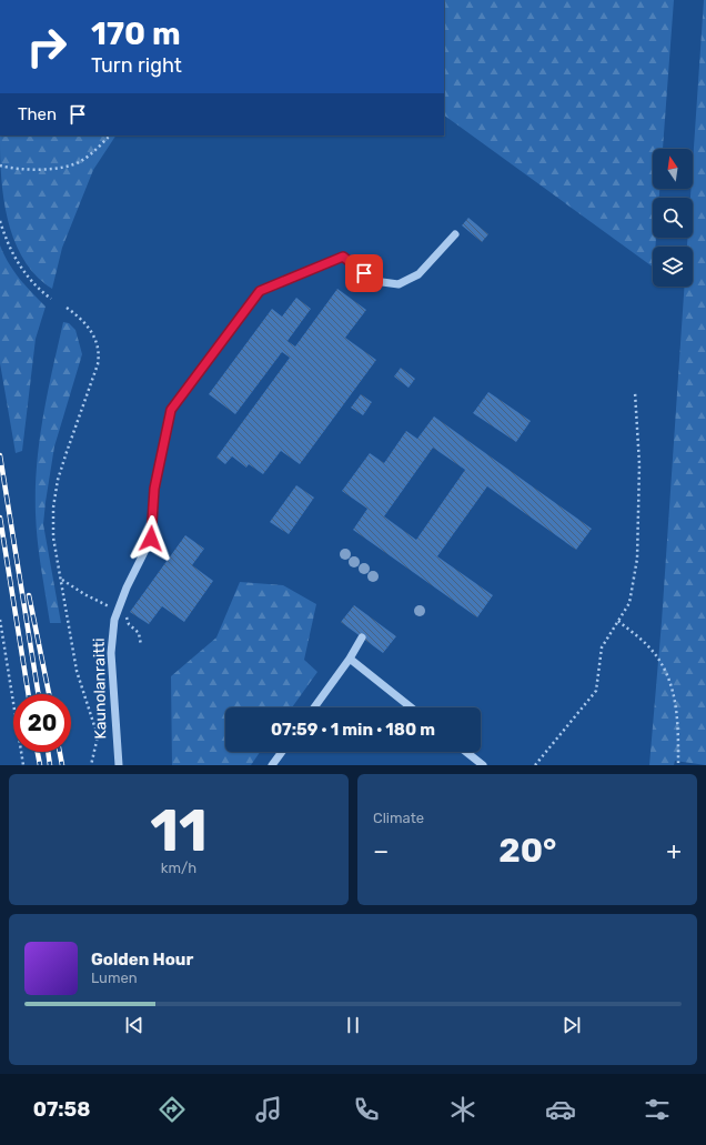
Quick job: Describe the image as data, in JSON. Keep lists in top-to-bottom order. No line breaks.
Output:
{"streets":{"lane":["Kaunolanraitti"]},"north":"top","page":{"turn":["170 m","Turn right"],"then":"Then","limit":"20","trip":"07:59 · 1 min · 180 m","tile":[["11","km/h"],"Climate"],"heat":["−","20°","+"],"song":["Golden Hour","Lumen"],"tabs":"07:58"}}
